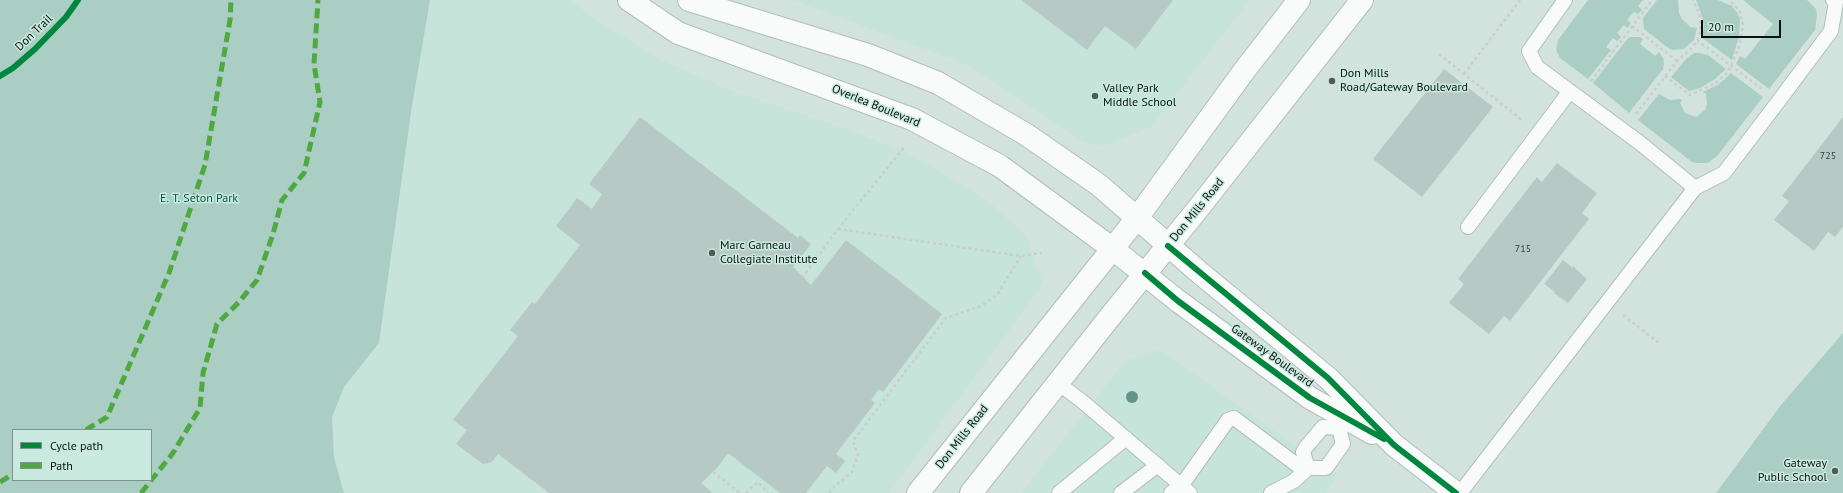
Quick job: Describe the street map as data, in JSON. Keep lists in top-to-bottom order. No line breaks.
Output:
{"streets":{"main road":["Overlea Boulevard","Don Mills Road","Gateway Boulevard"],"cycle path":["Don Trail"]},"crossings":[["Overlea Boulevard","Don Mills Road"],["Overlea Boulevard","Gateway Boulevard"],["Don Mills Road","Gateway Boulevard"]],"parks":["E. T. Seton Park"],"places":["Don Mills Road/Gateway Boulevard","Valley Park Middle School","Marc Garneau Collegiate Institute","Gateway Public School"],"house_numbers":["725","715"],"legend":["Cycle path","Path"],"scale_bar":"20 m"}
